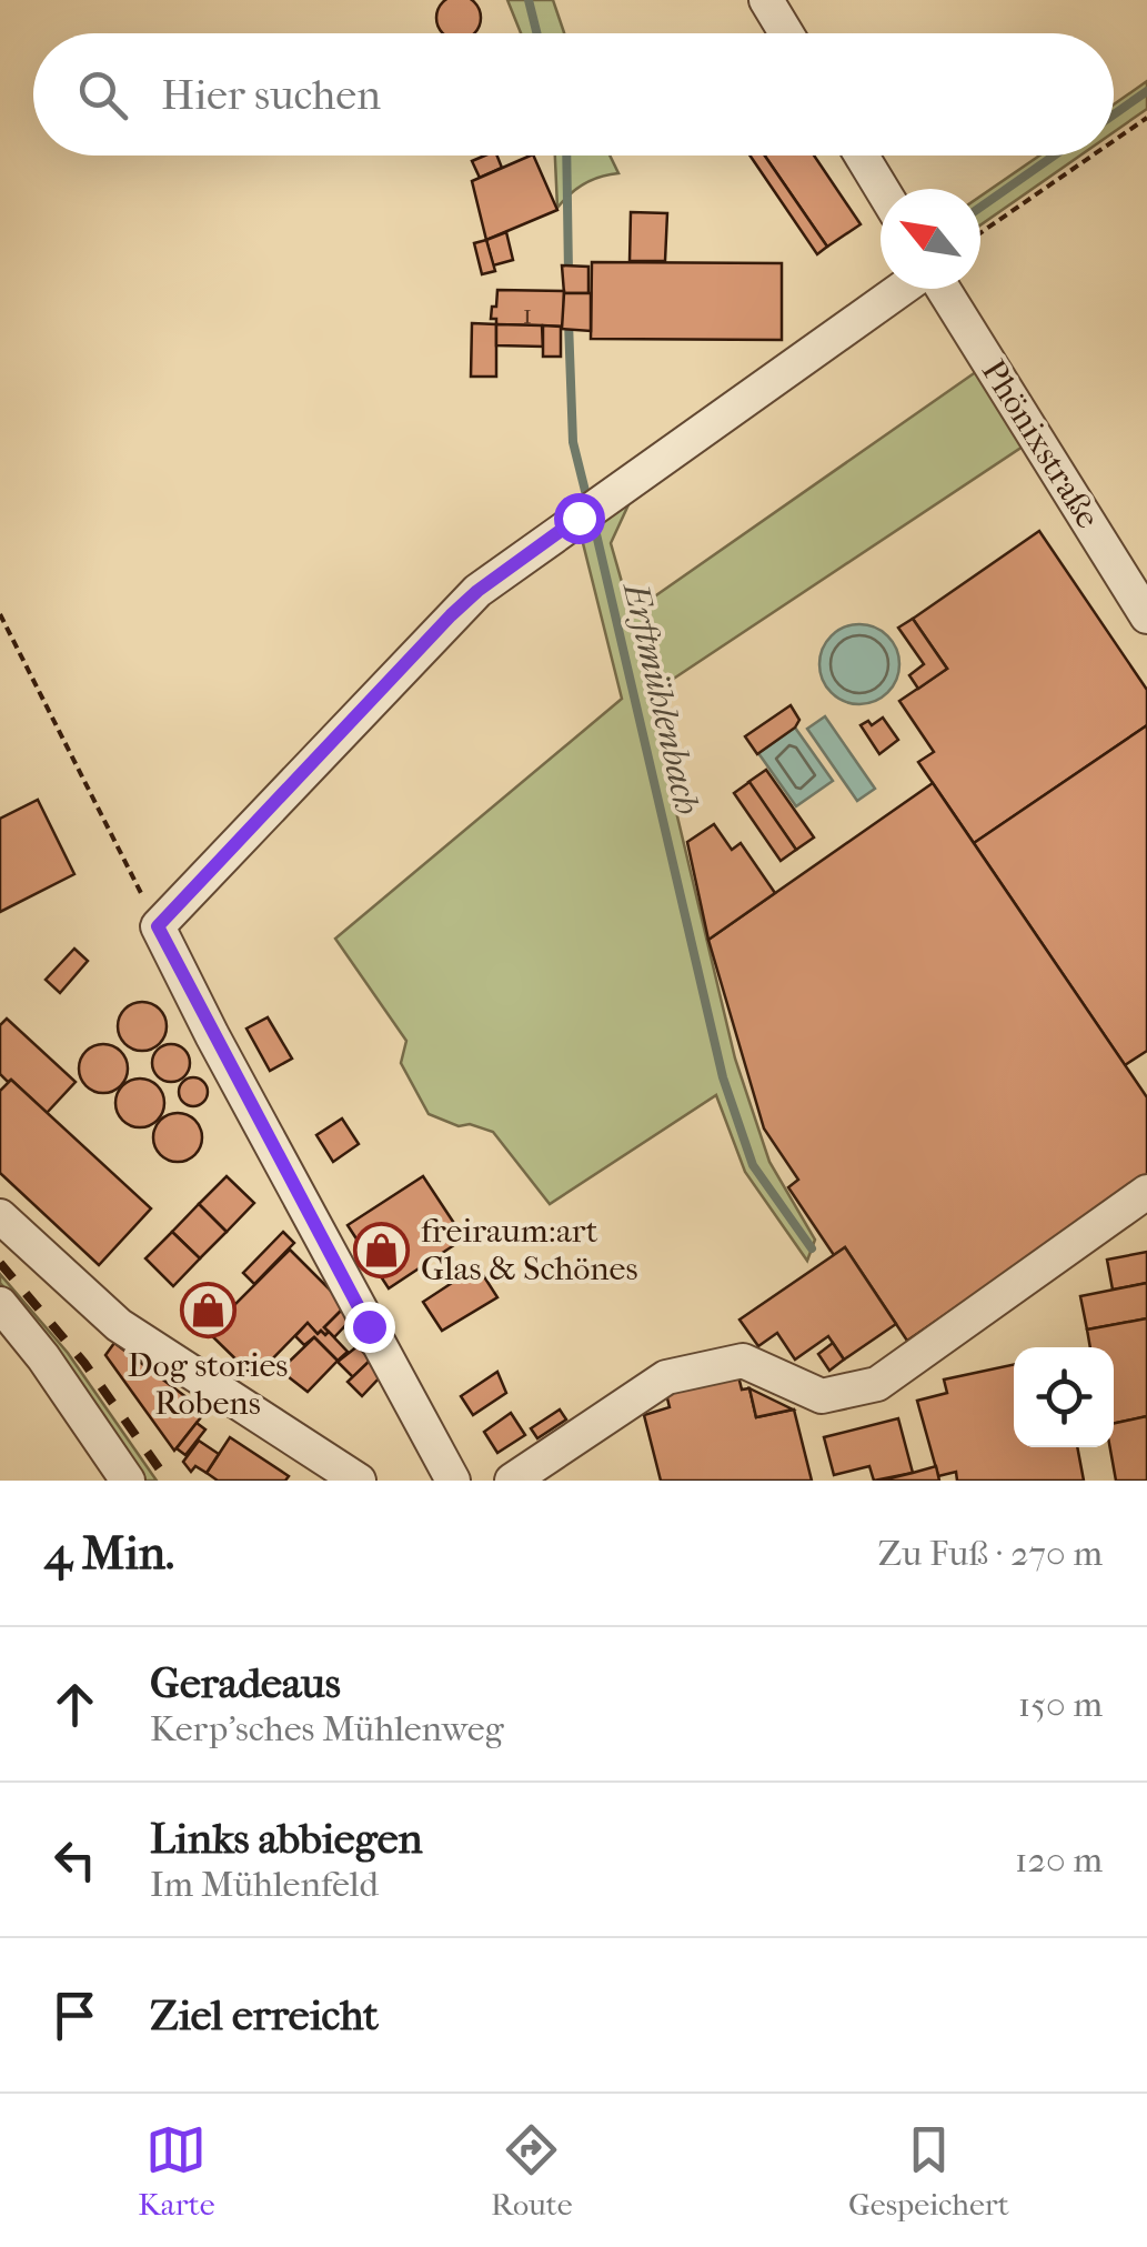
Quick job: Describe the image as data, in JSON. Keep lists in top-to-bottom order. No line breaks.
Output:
{"streets":{"street":["Phönixstraße"]},"water":["Erftmühlenbach"],"places":{"shop":["freiraum:art Glas & Schönes","Dog stories Robens"]},"house_numbers":["1"],"north":"top left","page":{"search":"Hier suchen","heading":["4 Min.","Zu Fuß · 270 m"],"list":[["Geradeaus","Kerp’sches Mühlenweg","150 m"],["Links abbiegen","Im Mühlenfeld","120 m"],"Ziel erreicht"],"nav":["Karte","Route","Gespeichert"]}}
